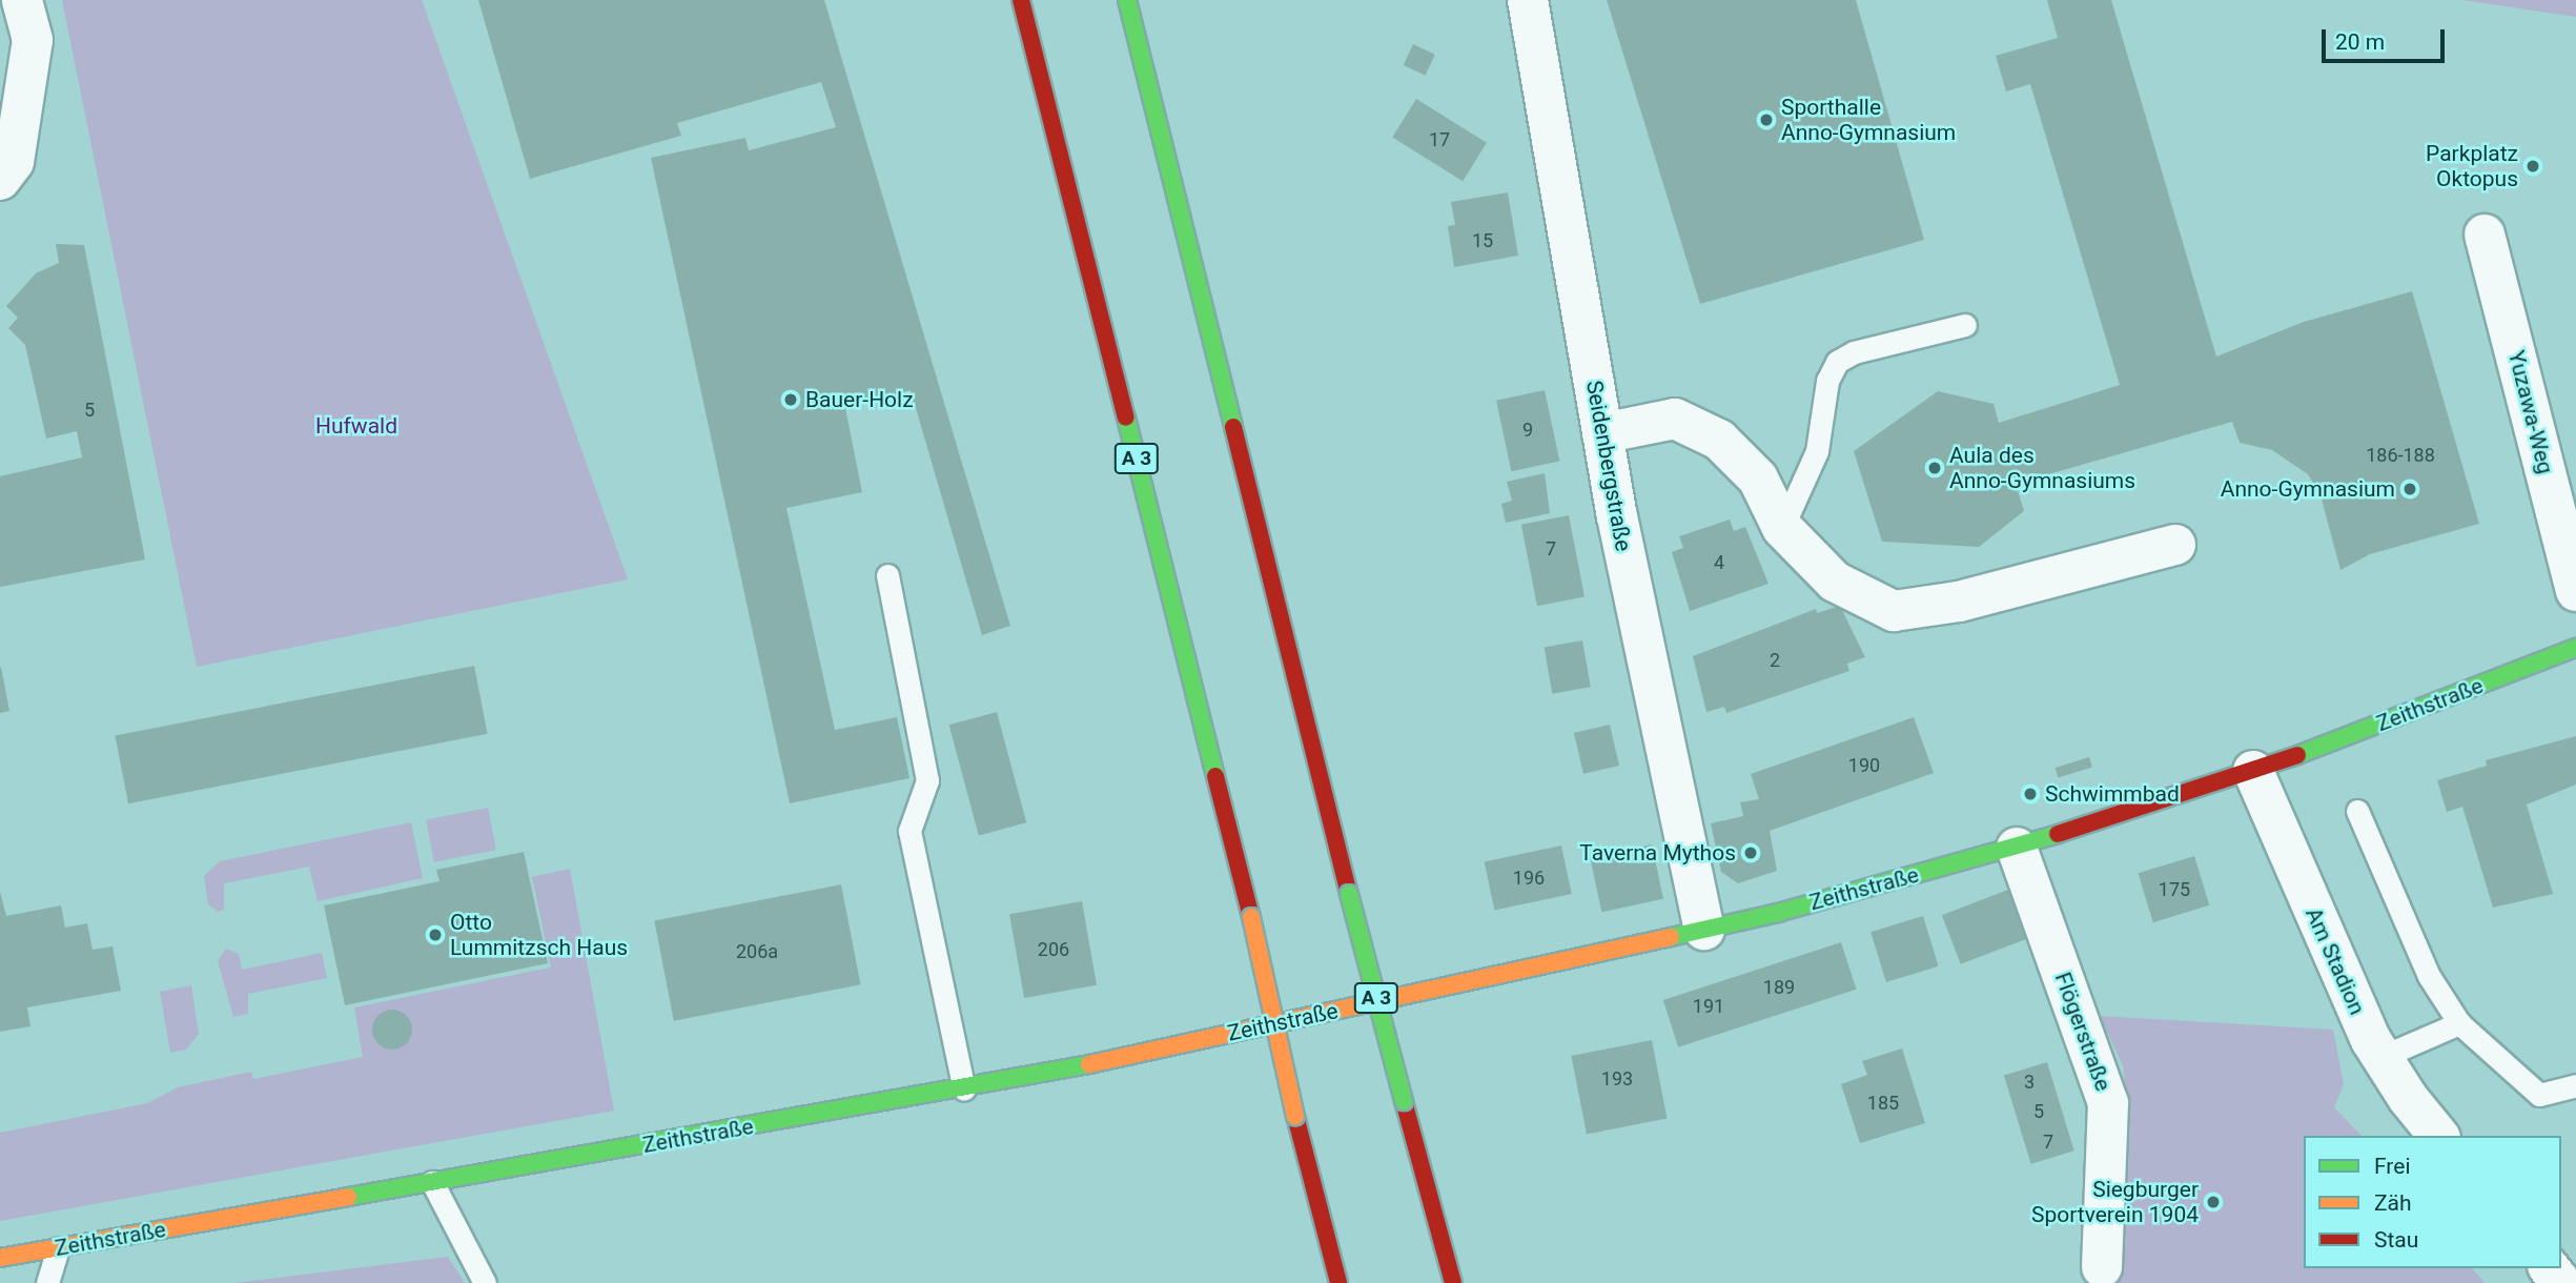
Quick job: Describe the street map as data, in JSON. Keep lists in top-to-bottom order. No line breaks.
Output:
{"streets":{"main road":["A 3","Zeithstraße"],"street":["Yuzawa-Weg","Seidenbergstraße","Am Stadion","Flögerstraße"]},"crossings":[["Seidenbergstraße","Zeithstraße"],["Zeithstraße","Am Stadion"],["Zeithstraße","Flögerstraße"]],"parks":["Hufwald"],"places":["Sporthalle Anno-Gymnasium","Parkplatz Oktopus","Bauer-Holz","Aula des Anno-Gymnasiums","Anno-Gymnasium","Schwimmbad","Taverna Mythos","Otto Lummitzsch Haus","Siegburger Sportverein 1904"],"house_numbers":["17","15","5","9","186-188","7","4","2","190","196","175","206","206a","189","191","193","3","185","5","7"],"legend":["Frei","Zäh","Stau"],"scale_bar":"20 m"}
